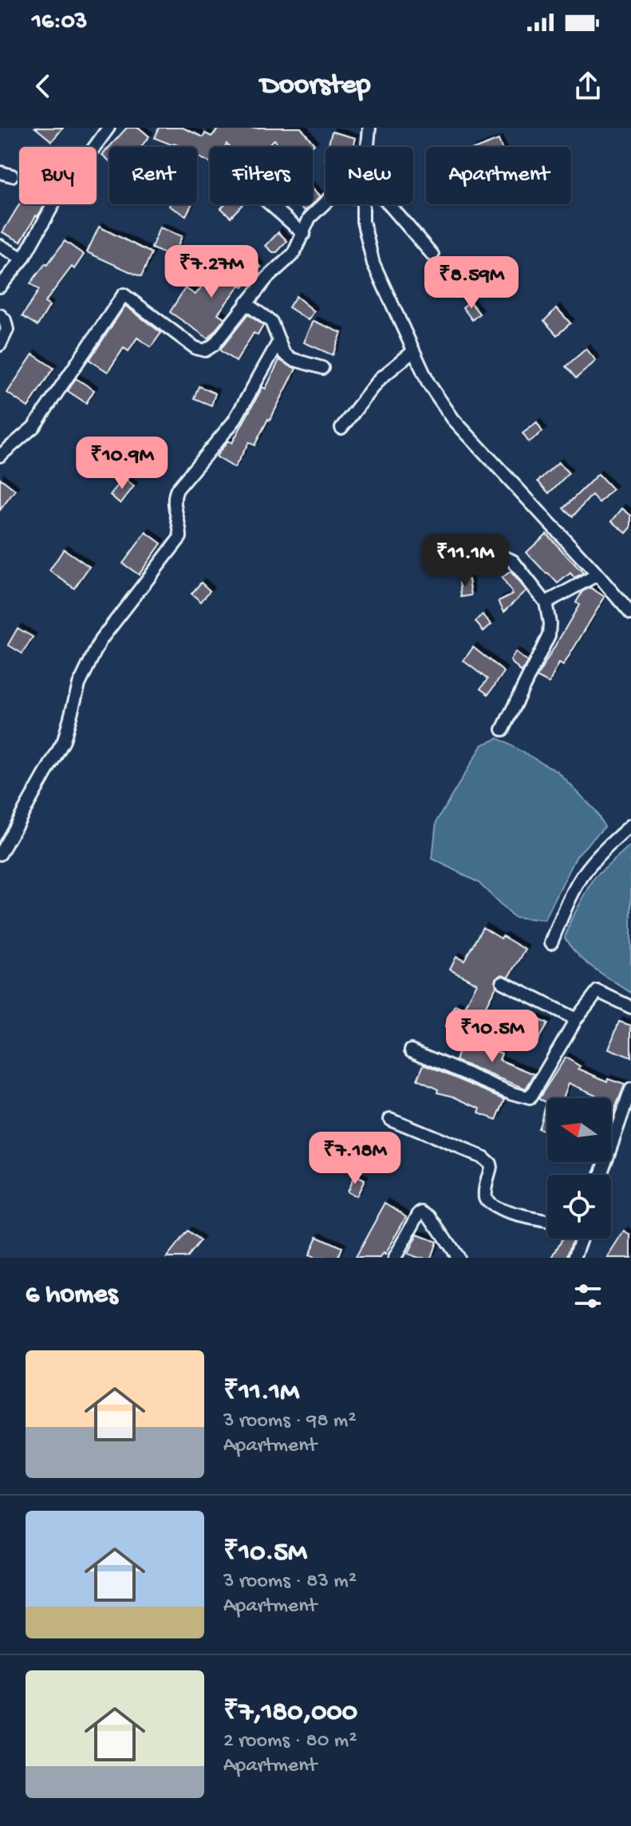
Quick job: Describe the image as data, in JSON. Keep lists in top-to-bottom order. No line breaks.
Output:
{"north":"left","page":{"status":"16:03","header":"Doorstep","chip":["Buy","Rent","Filters","New","Apartment"],"price":["₹7.27M","₹8.59M","₹10.9M","₹11.1M","₹10.5M","₹7.18M"],"heading":"6 homes","list":[{"name":"₹11.1M","note":"3 rooms · 98 m² · Apartment"},{"name":"₹10.5M","note":"3 rooms · 83 m² · Apartment"},{"name":"₹7,180,000","note":"2 rooms · 80 m² · Apartment"}]}}
